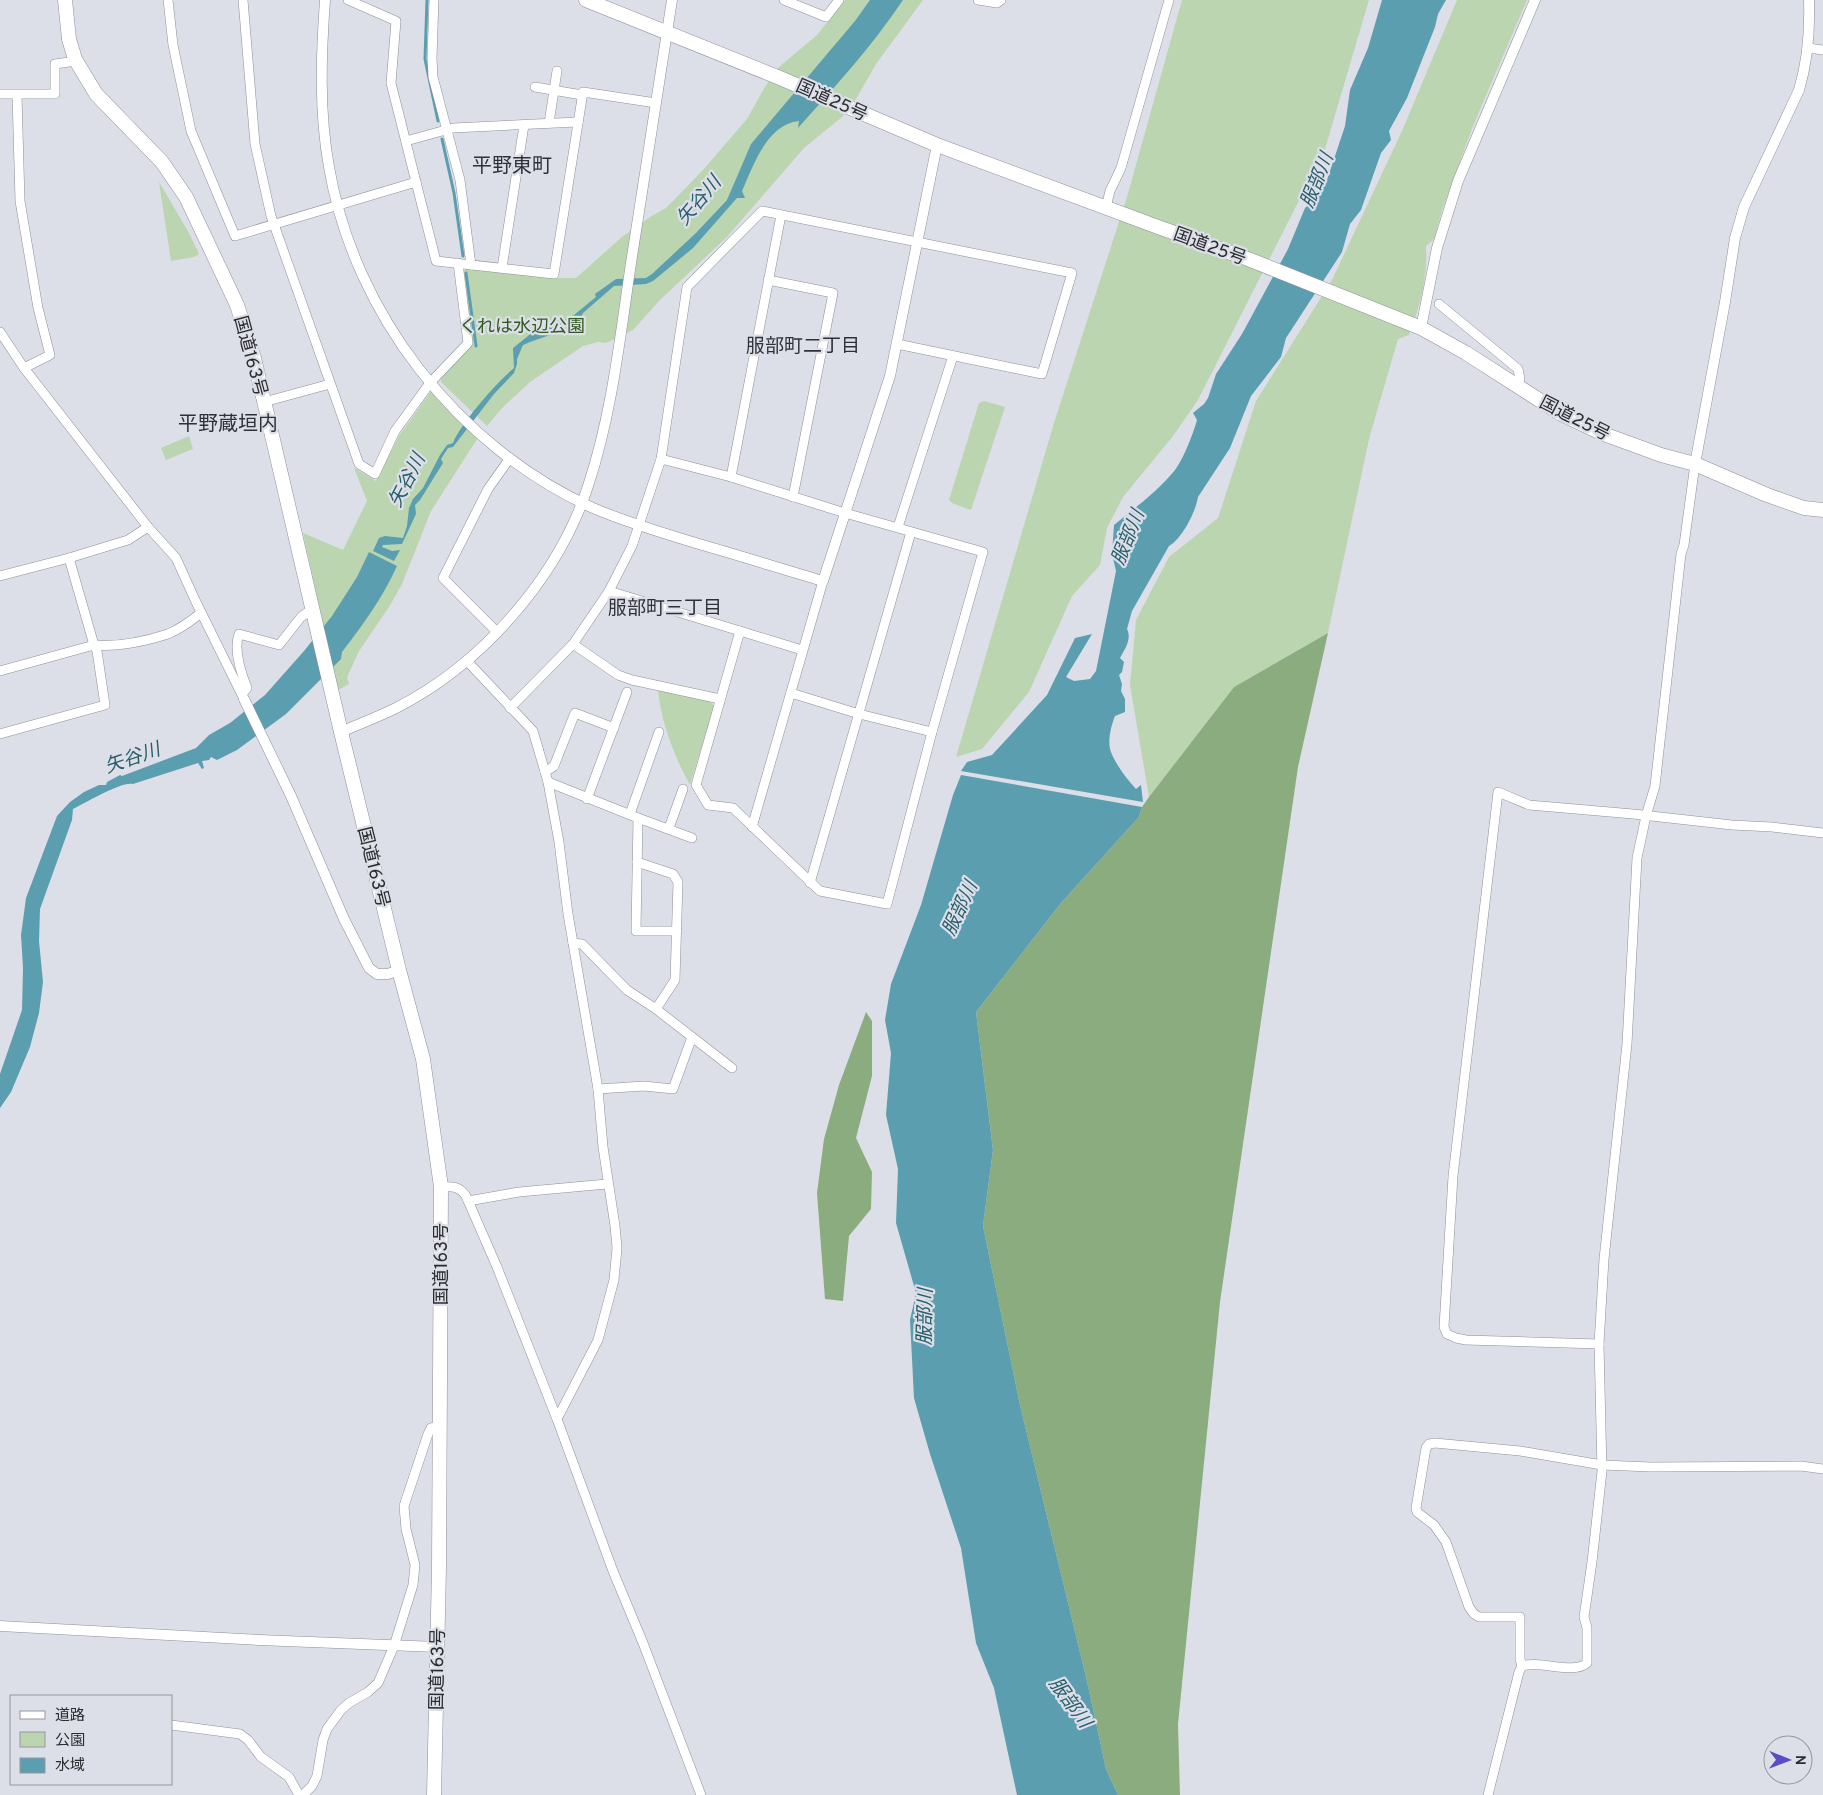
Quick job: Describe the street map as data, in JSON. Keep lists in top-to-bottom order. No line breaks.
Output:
{"streets":{"highway":["国道25号","国道163号"]},"districts":["平野東町","服部町二丁目","平野蔵垣内","服部町三丁目"],"water":["服部川","矢谷川"],"parks":["くれは水辺公園"],"legend":["道路","公園","水域"],"north":"right"}
